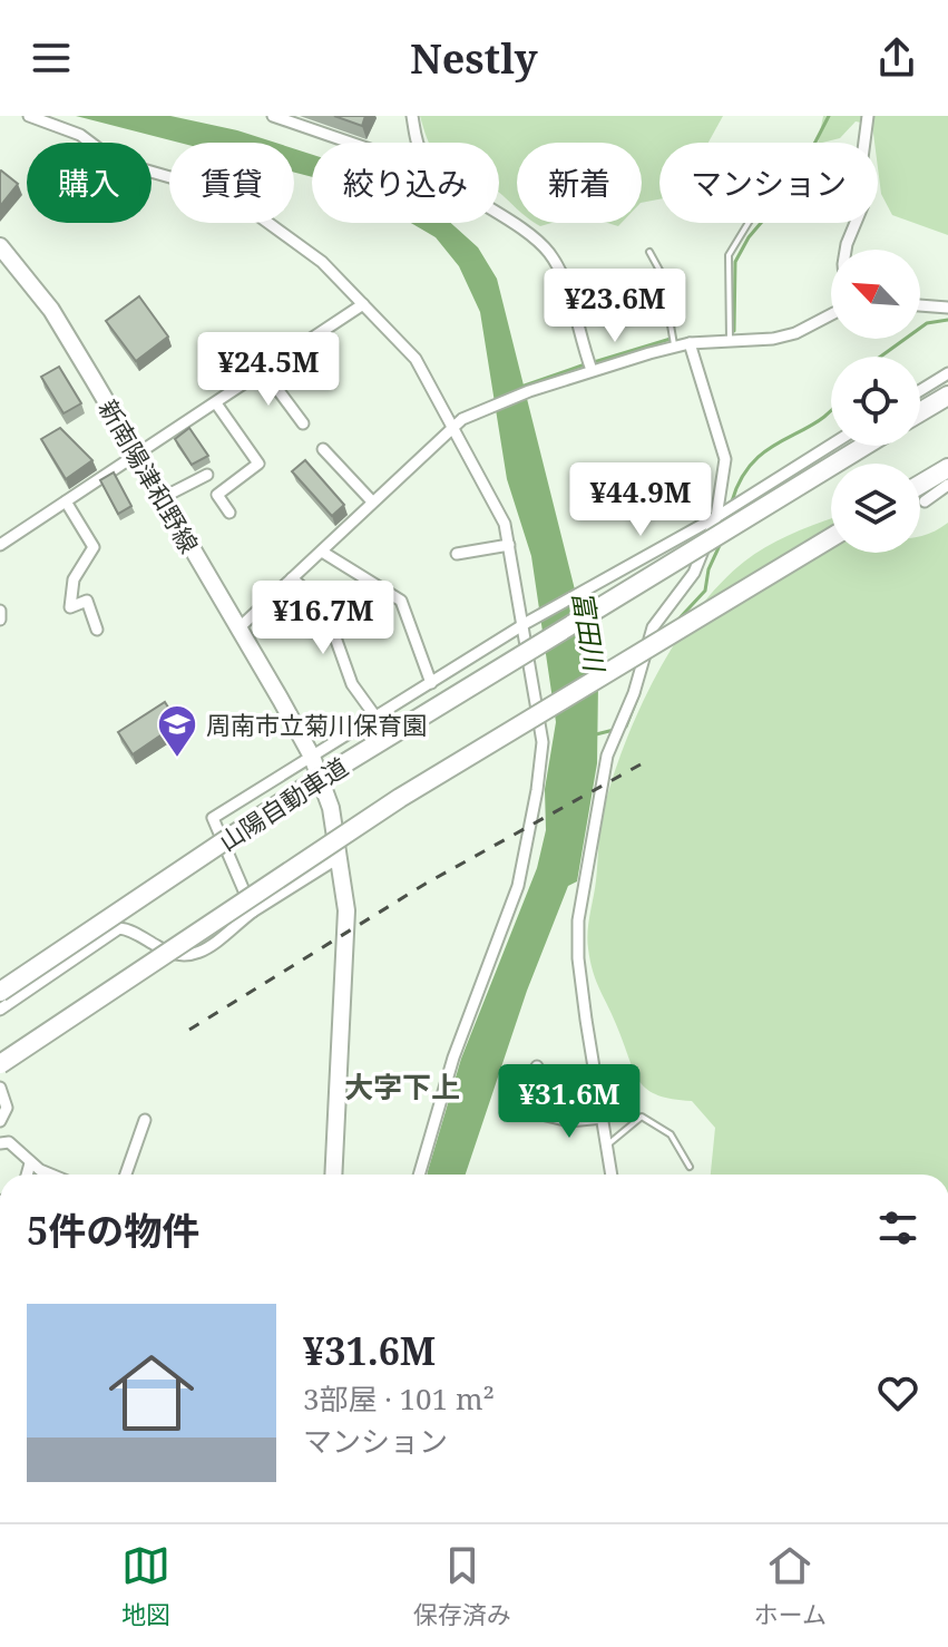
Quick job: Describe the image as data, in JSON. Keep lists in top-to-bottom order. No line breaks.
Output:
{"streets":{"highway":["山陽自動車道"],"main road":["新南陽津和野線"]},"districts":["大字下上"],"water":["富田川"],"places":{"school or university":["周南市立菊川保育園"]},"north":"top left","page":{"header":"Nestly","chip":["購入","賃貸","絞り込み","新着","マンション"],"price":["¥23.6M","¥24.5M","¥44.9M","¥16.7M","¥31.6M"],"heading":"5件の物件","list":[{"name":"¥31.6M","note":"3部屋 · 101 m² · マンション"}],"tabs":["地図","保存済み","ホーム"]}}
